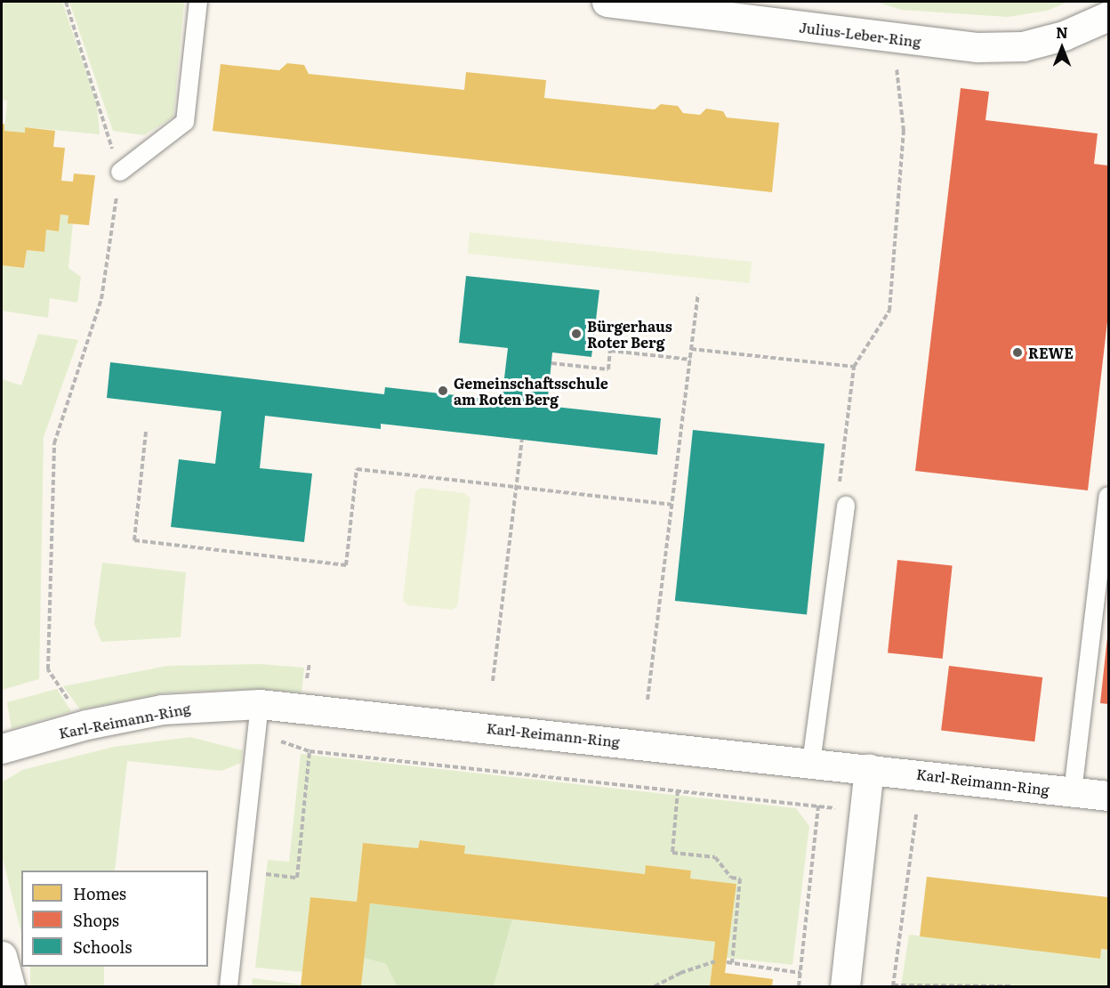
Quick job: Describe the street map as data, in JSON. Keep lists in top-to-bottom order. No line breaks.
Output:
{"streets":{"street":["Julius-Leber-Ring","Karl-Reimann-Ring"]},"places":["Bürgerhaus Roter Berg","REWE","Gemeinschaftsschule am Roten Berg"],"legend":["Homes","Shops","Schools"],"north":"top"}
